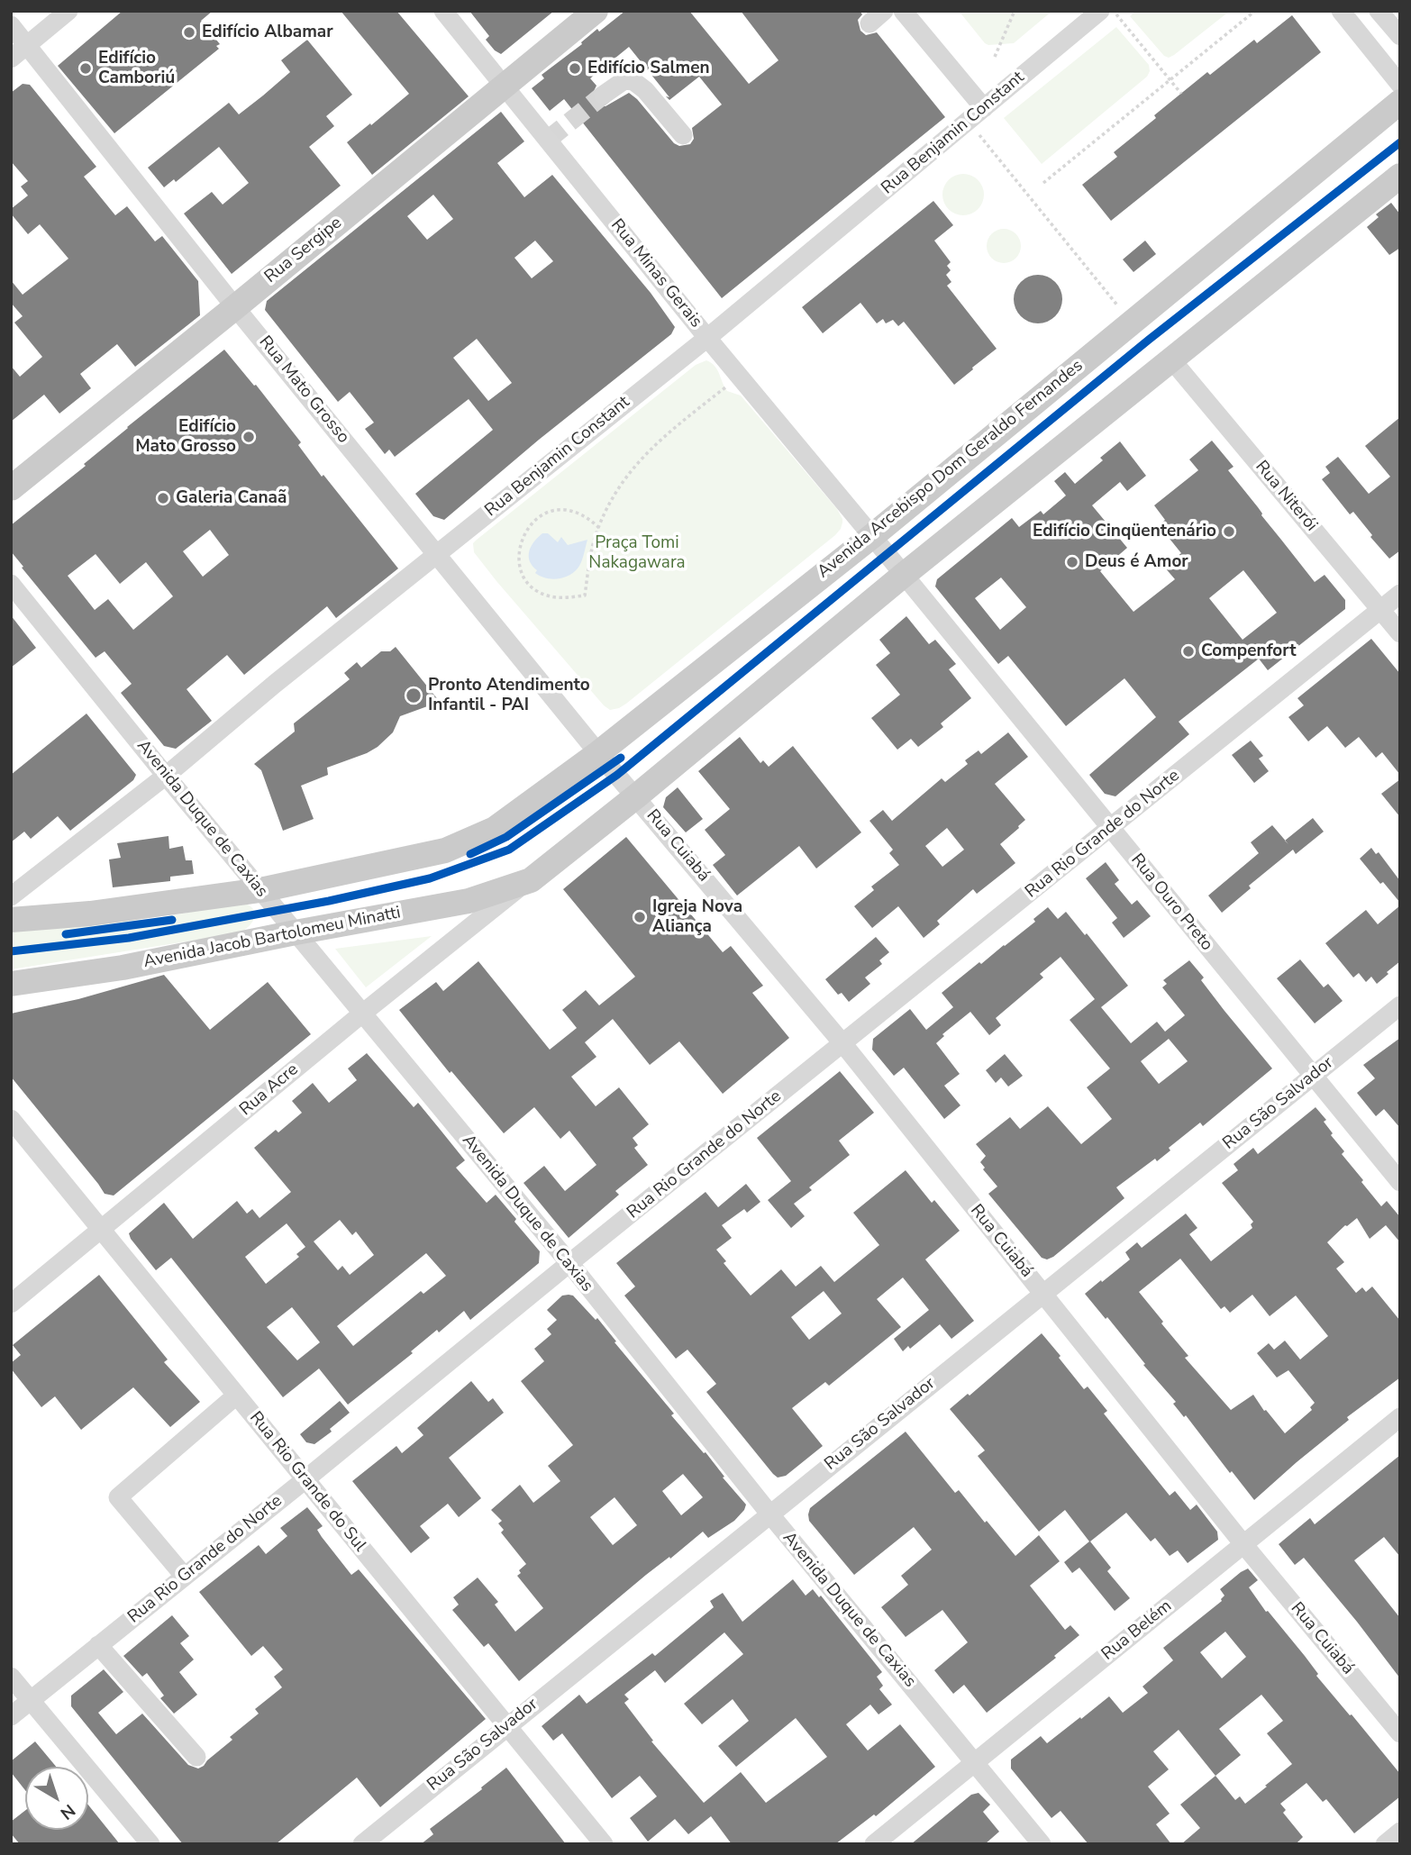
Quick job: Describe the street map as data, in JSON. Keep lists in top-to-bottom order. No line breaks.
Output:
{"streets":{"main road":["Rua Sergipe","Avenida Arcebispo Dom Geraldo Fernandes","Avenida Jacob Bartolomeu Minatti"],"street":["Rua Benjamin Constant","Rua Minas Gerais","Rua Mato Grosso","Rua Niterói","Avenida Duque de Caxias","Rua Rio Grande do Norte","Rua Cuiabá","Rua Ouro Preto","Rua Acre","Rua São Salvador","Rua Rio Grande do Sul","Rua Belém"]},"crossings":[["Rua Benjamin Constant","Rua Minas Gerais"],["Rua Benjamin Constant","Rua Mato Grosso"],["Rua Benjamin Constant","Avenida Duque de Caxias"],["Rua Sergipe","Rua Minas Gerais"],["Rua Sergipe","Rua Mato Grosso"],["Rua Minas Gerais","Avenida Arcebispo Dom Geraldo Fernandes"],["Rua Minas Gerais","Rua Ouro Preto"],["Rua Mato Grosso","Avenida Arcebispo Dom Geraldo Fernandes"],["Rua Mato Grosso","Rua Cuiabá"],["Avenida Arcebispo Dom Geraldo Fernandes","Avenida Duque de Caxias"],["Avenida Arcebispo Dom Geraldo Fernandes","Rua Cuiabá"],["Avenida Arcebispo Dom Geraldo Fernandes","Rua Ouro Preto"],["Rua Niterói","Rua Rio Grande do Norte"],["Avenida Duque de Caxias","Rua Rio Grande do Norte"],["Avenida Duque de Caxias","Avenida Jacob Bartolomeu Minatti"],["Avenida Duque de Caxias","Rua Acre"],["Avenida Duque de Caxias","Rua São Salvador"],["Avenida Duque de Caxias","Rua Belém"],["Rua Rio Grande do Norte","Rua Cuiabá"],["Rua Rio Grande do Norte","Rua Ouro Preto"],["Rua Rio Grande do Norte","Rua Rio Grande do Sul"],["Rua Cuiabá","Rua São Salvador"],["Rua Cuiabá","Rua Belém"],["Rua Ouro Preto","Rua São Salvador"],["Avenida Jacob Bartolomeu Minatti","Rua Acre"],["Rua Acre","Rua Rio Grande do Sul"],["Rua São Salvador","Rua Rio Grande do Sul"]],"parks":["Praça Tomi Nakagawara"],"places":["Edifício Albamar","Edifício Camboriú","Edifício Salmen","Edifício Mato Grosso","Galeria Canaã","Edifício Cinqüentenário","Deus é Amor","Compenfort","Pronto Atendimento Infantil - PAI","Igreja Nova Aliança"],"north":"bottom right"}
